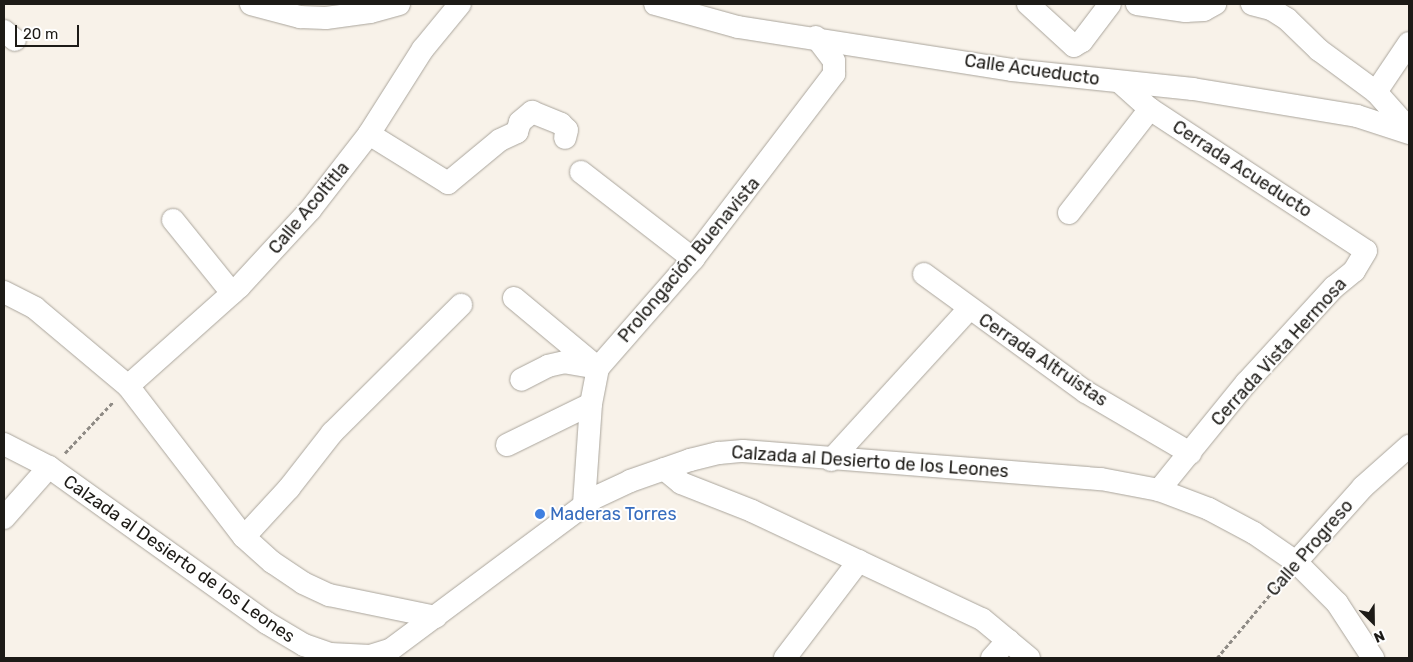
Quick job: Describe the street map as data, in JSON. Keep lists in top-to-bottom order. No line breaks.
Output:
{"streets":{"street":["Calle Acueducto","Cerrada Acueducto","Calle Acoltitla","Prolongación Buenavista","Cerrada Vista Hermosa","Cerrada Altruistas","Calzada al Desierto de los Leones","Calle Progreso"]},"crossings":[["Calle Acueducto","Cerrada Acueducto"],["Calle Acueducto","Prolongación Buenavista"],["Cerrada Acueducto","Cerrada Vista Hermosa"],["Cerrada Vista Hermosa","Cerrada Altruistas"],["Cerrada Vista Hermosa","Calzada al Desierto de los Leones"],["Cerrada Altruistas","Calzada al Desierto de los Leones"],["Calzada al Desierto de los Leones","Calle Progreso"]],"places":["Maderas Torres"],"scale_bar":"20 m","north":"bottom right"}
